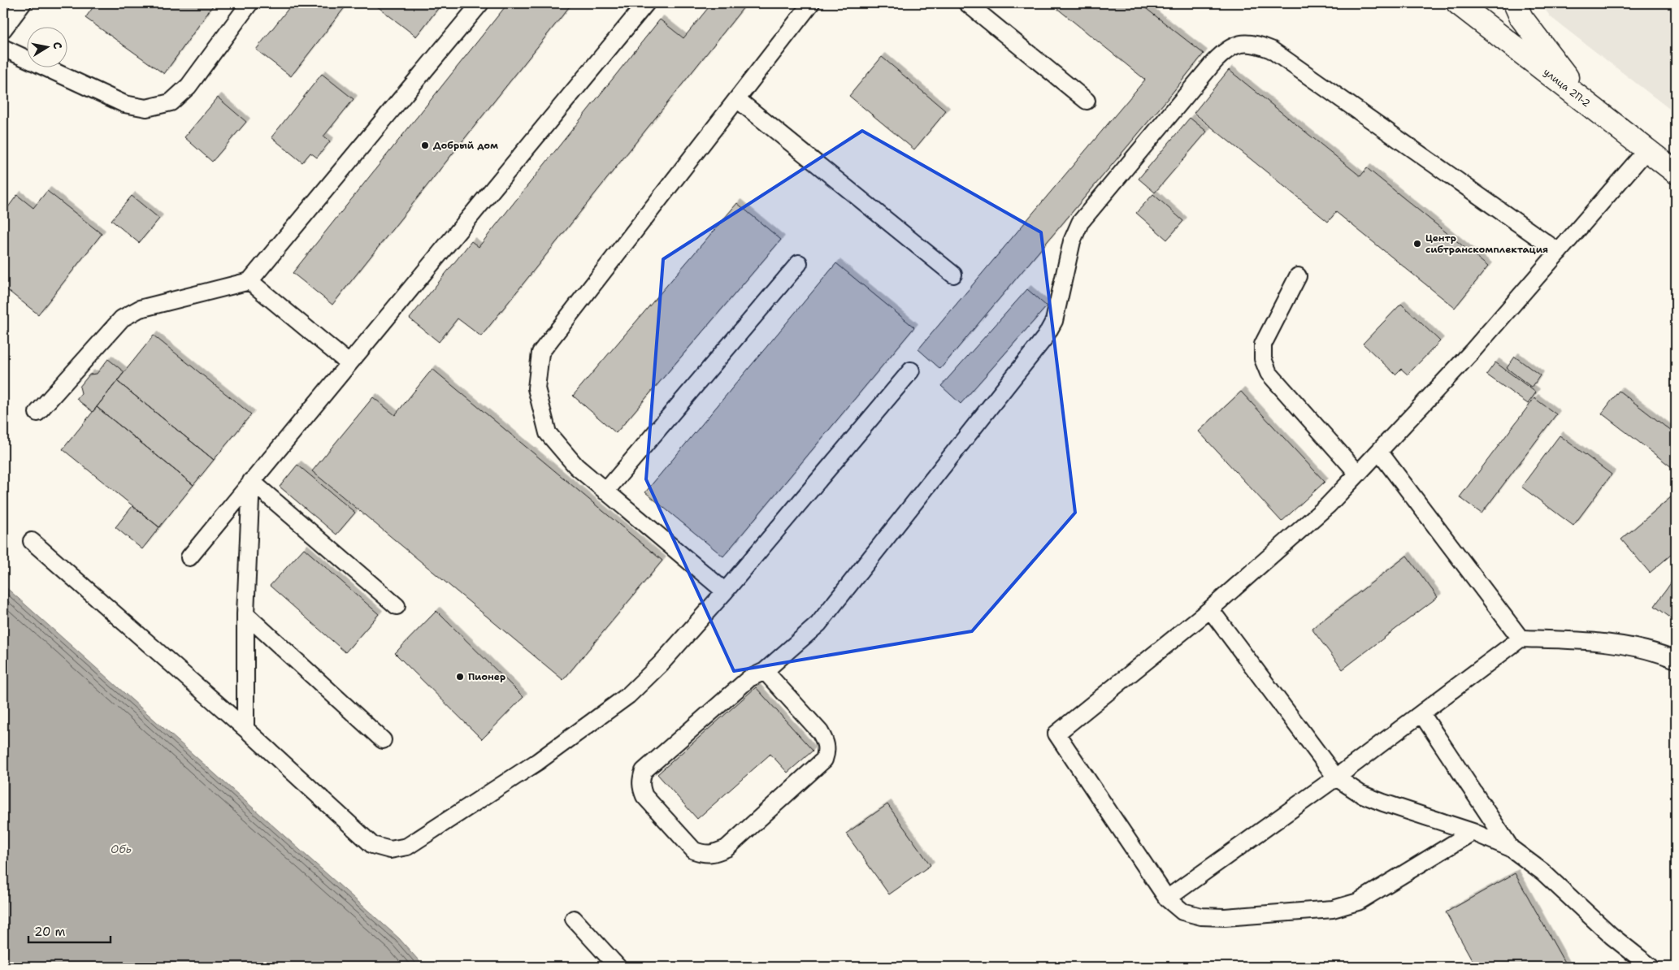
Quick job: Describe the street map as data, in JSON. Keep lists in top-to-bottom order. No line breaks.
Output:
{"streets":{"main road":["улица 2П-2"]},"water":["Обь"],"places":["Добрый дом","Центр сибтранскомплектация","Пионер"],"scale_bar":"20 m","north":"right"}
